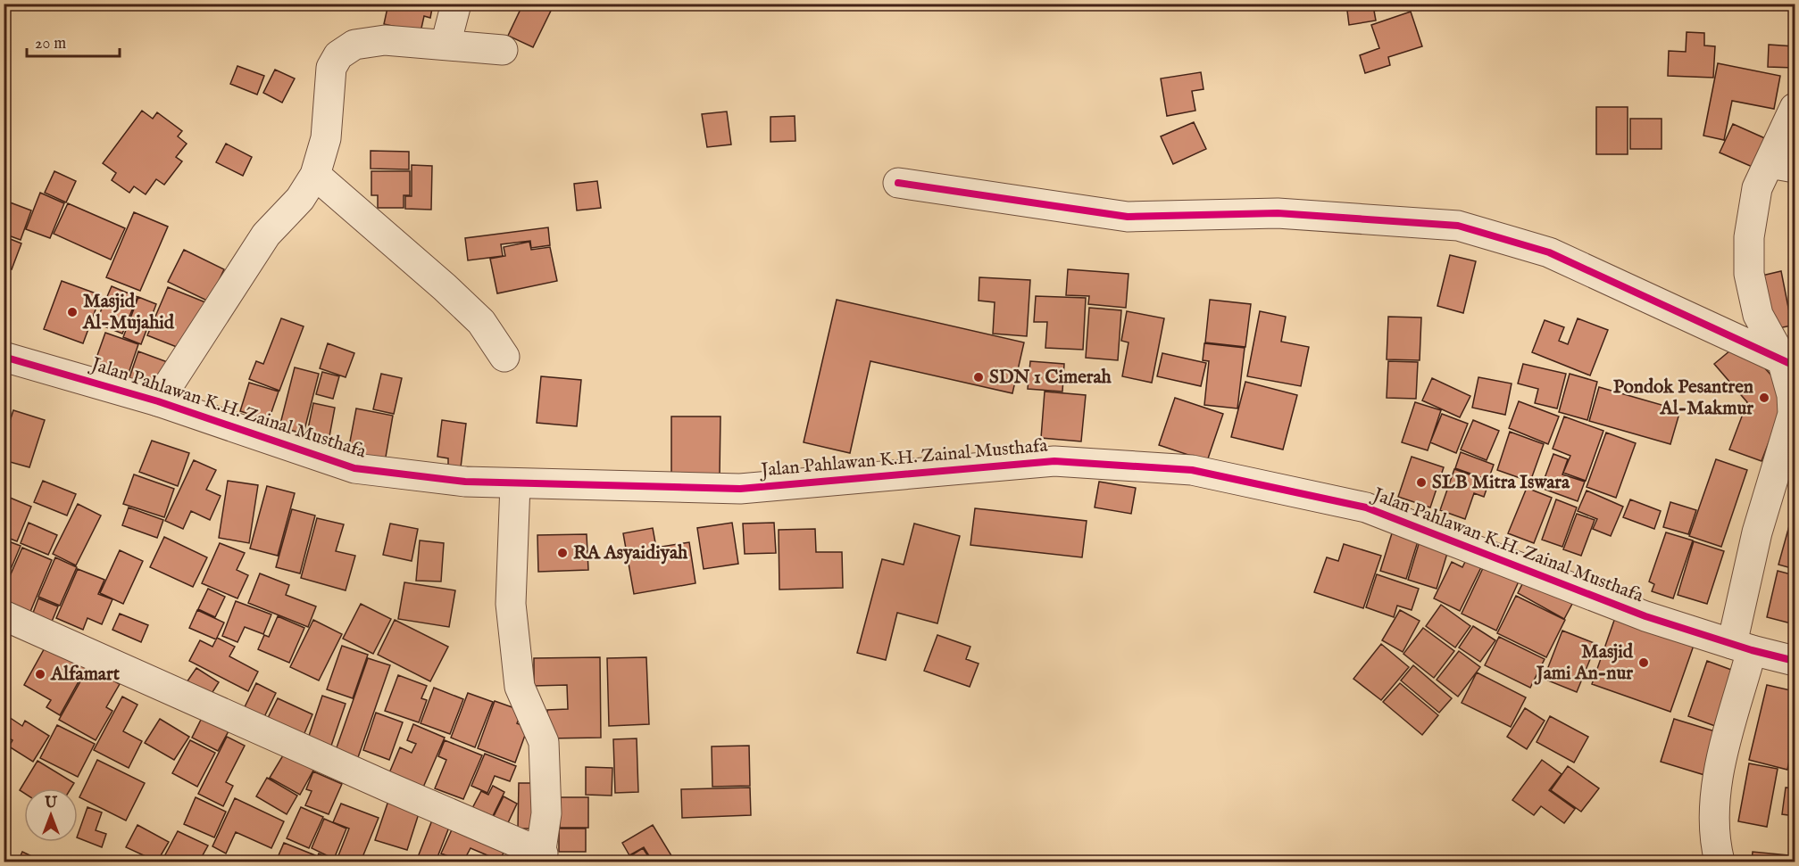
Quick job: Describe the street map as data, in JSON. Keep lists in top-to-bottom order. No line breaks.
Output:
{"streets":{"street":["Jalan Pahlawan K.H. Zainal Musthafa"]},"places":["Masjid Al-Mujahid","SDN 1 Cimerah","Pondok Pesantren Al-Makmur","SLB Mitra Iswara","RA Asyaidiyah","Masjid Jami An-nur","Alfamart"],"scale_bar":"20 m","north":"top"}
